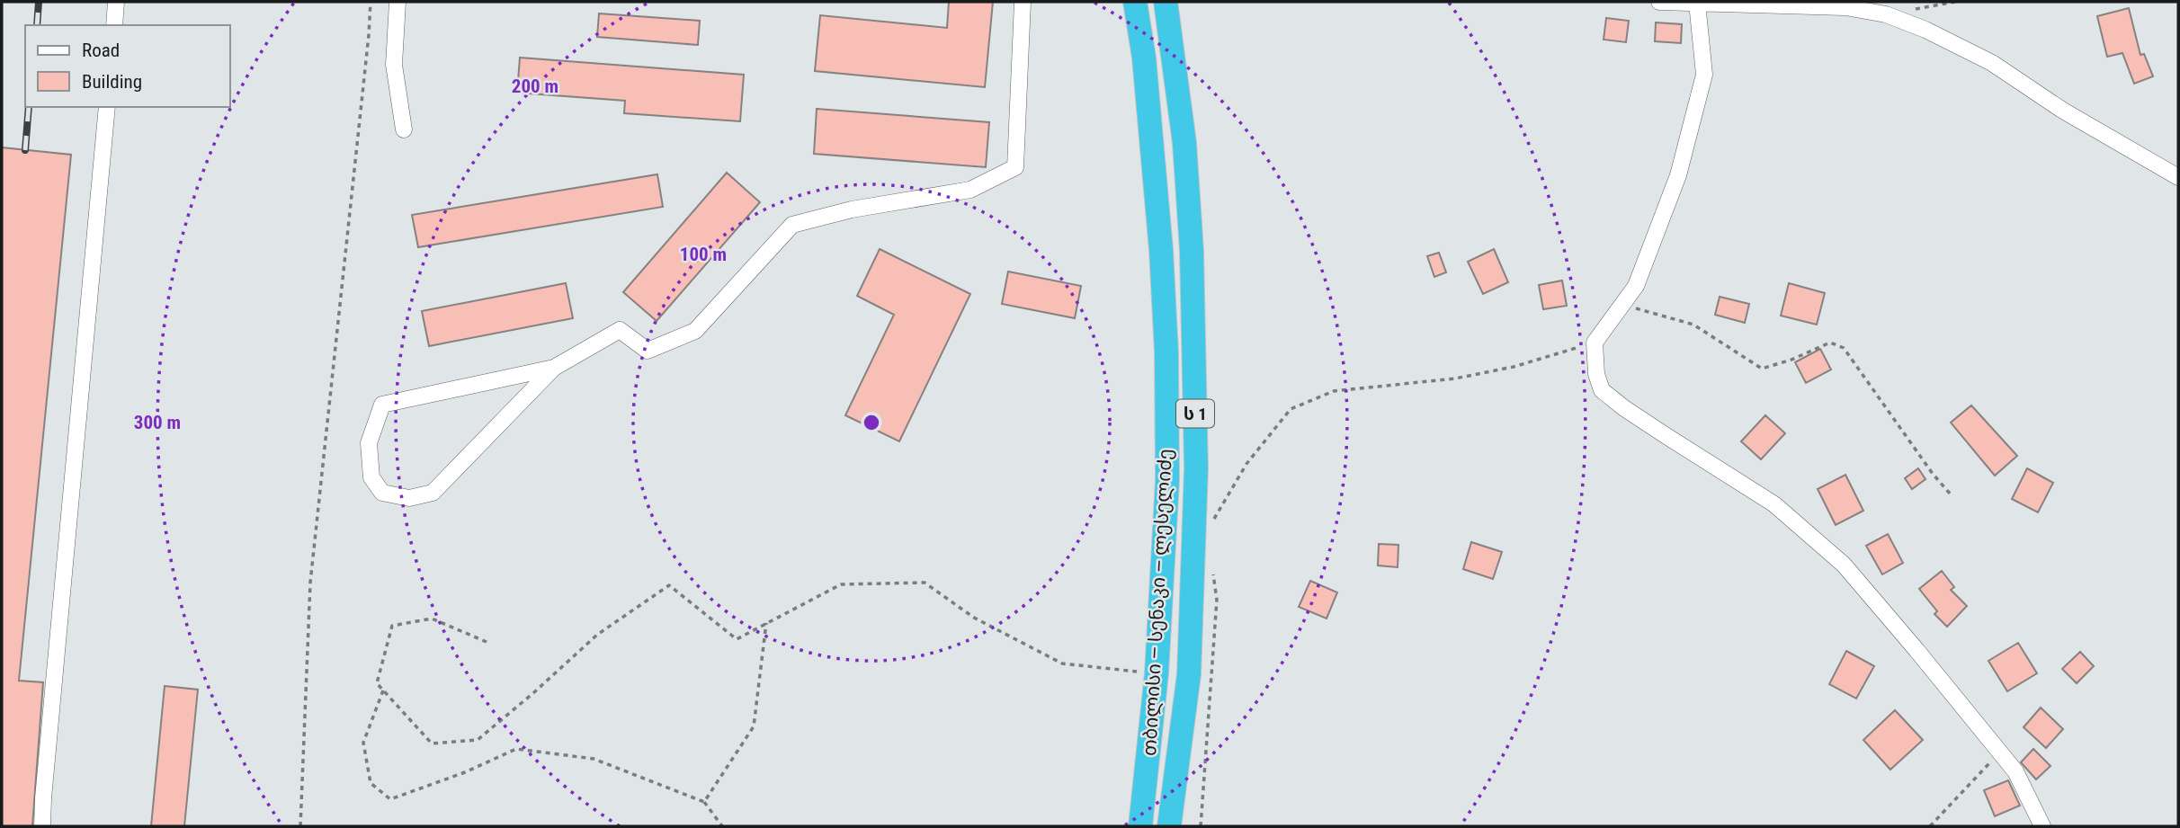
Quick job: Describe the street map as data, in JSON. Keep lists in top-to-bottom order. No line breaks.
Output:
{"streets":{"highway":["ს 1","თბილისი — სენაკი — ლესელიძე"]},"legend":["Road","Building"],"rings":["200 m","100 m","300 m"]}
